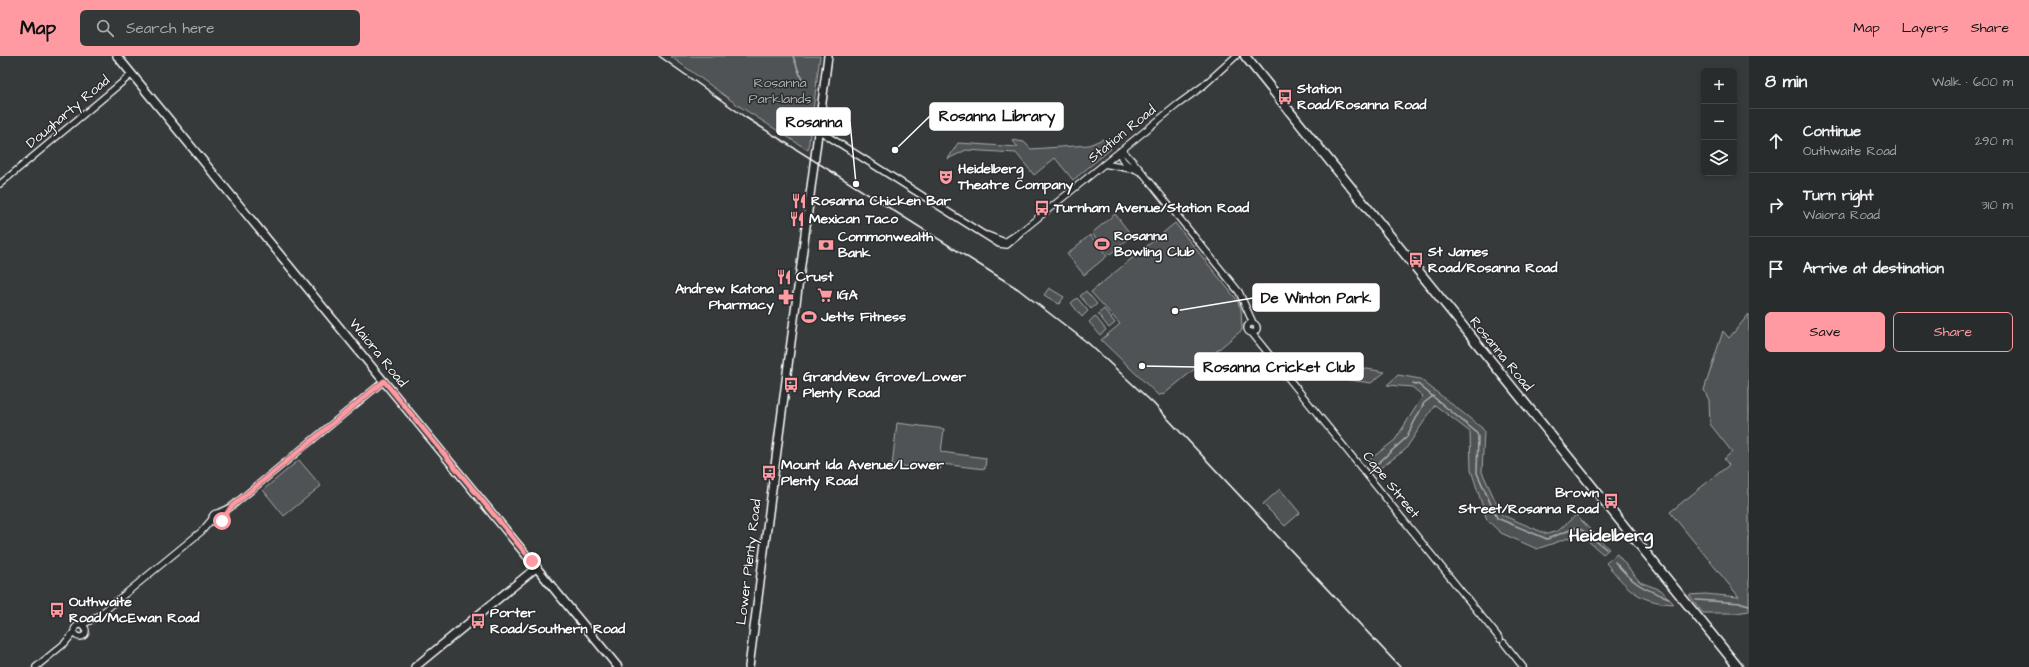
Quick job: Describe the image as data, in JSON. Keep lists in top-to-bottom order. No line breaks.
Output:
{"streets":{"highway":["Rosanna Road"],"main road":["Waiora Road","Lower Plenty Road"],"street":["Dougharty Road","Station Road","Cape Street"]},"crossings":[["Dougharty Road","Waiora Road"],["Station Road","Lower Plenty Road"]],"districts":["Heidelberg"],"parks":["Rosanna Parklands"],"places":{"bus stop":["Station Road/Rosanna Road","Turnham Avenue/Station Road","St James Road/Rosanna Road","Grandview Grove/Lower Plenty Road","Mount Ida Avenue/Lower Plenty Road","Brown Street/Rosanna Road","Outhwaite Road/McEwan Road","Porter Road/Southern Road"],"other":["Rosanna Library","Rosanna","De Winton Park","Rosanna Cricket Club"],"theatre":["Heidelberg Theatre Company"],"restaurant":["Rosanna Chicken Bar","Mexican Taco","Crust"],"sports":["Rosanna Bowling Club","Jetts Fitness"],"bank":["Commonwealth Bank"],"supermarket":["IGA"],"pharmacy":["Andrew Katona Pharmacy"]},"page":{"header":"Map","search":"Search here","nav":["Map","Layers","Share"],"heading":["8 min","Walk · 600 m"],"map_buttons":["+","−"],"list":[["Continue","Outhwaite Road","290 m"],["Turn right","Waiora Road","310 m"],"Arrive at destination"],"buttons":["Save","Share"]}}
